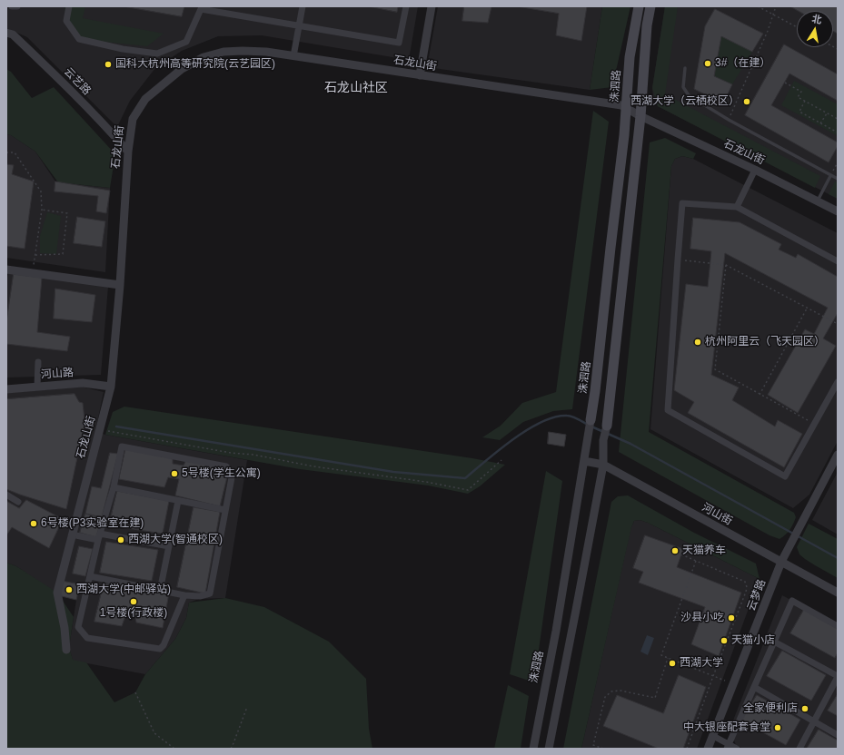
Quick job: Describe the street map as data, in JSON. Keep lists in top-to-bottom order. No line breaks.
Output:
{"streets":{"main road":["洙泗路"],"street":["石龙山街","云艺路","河山路","河山街","云梦路"]},"crossings":[["石龙山街","云艺路"],["石龙山街","洙泗路"],["石龙山街","河山路"],["洙泗路","河山街"],["河山街","云梦路"]],"districts":["石龙山社区"],"places":["3#（在建）","国科大杭州高等研究院(云艺园区)","西湖大学（云栖校区）","杭州阿里云（飞天园区）","5号楼(学生公寓)","6号楼(P3实验室在建)","西湖大学(智通校区)","天猫养车","西湖大学(中邮驿站)","1号楼(行政楼)","沙县小吃","天猫小店","西湖大学","全家便利店","中大银座配套食堂"],"north":"top"}
